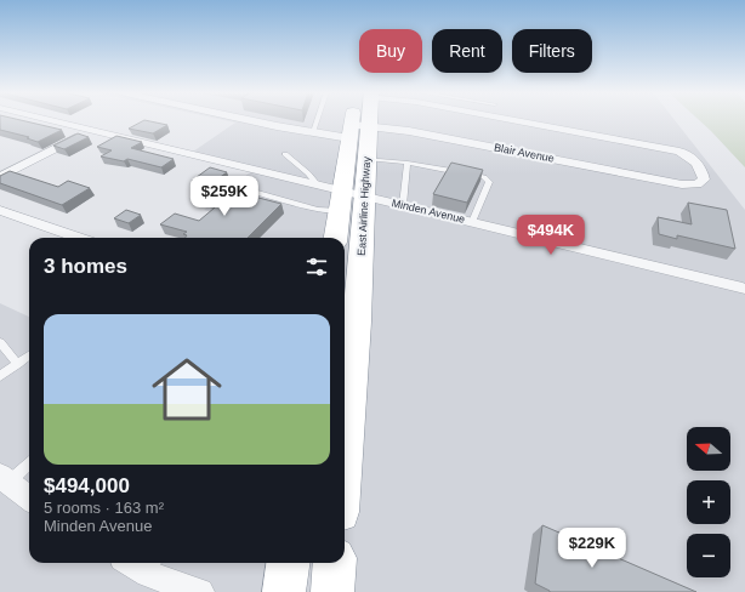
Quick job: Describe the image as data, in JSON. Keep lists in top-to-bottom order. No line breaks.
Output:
{"streets":{"highway":["East Airline Highway"],"street":["Blair Avenue","Minden Avenue"]},"crossings":[["Blair Avenue","East Airline Highway"],["East Airline Highway","Minden Avenue"]],"north":"left","page":{"chip":["Buy","Rent","Filters"],"price":["$259K","$494K","$229K"],"heading":"3 homes","list":[{"name":"$494,000","note":"5 rooms · 163 m² · Minden Avenue"}],"map_buttons":["+","−"]}}
